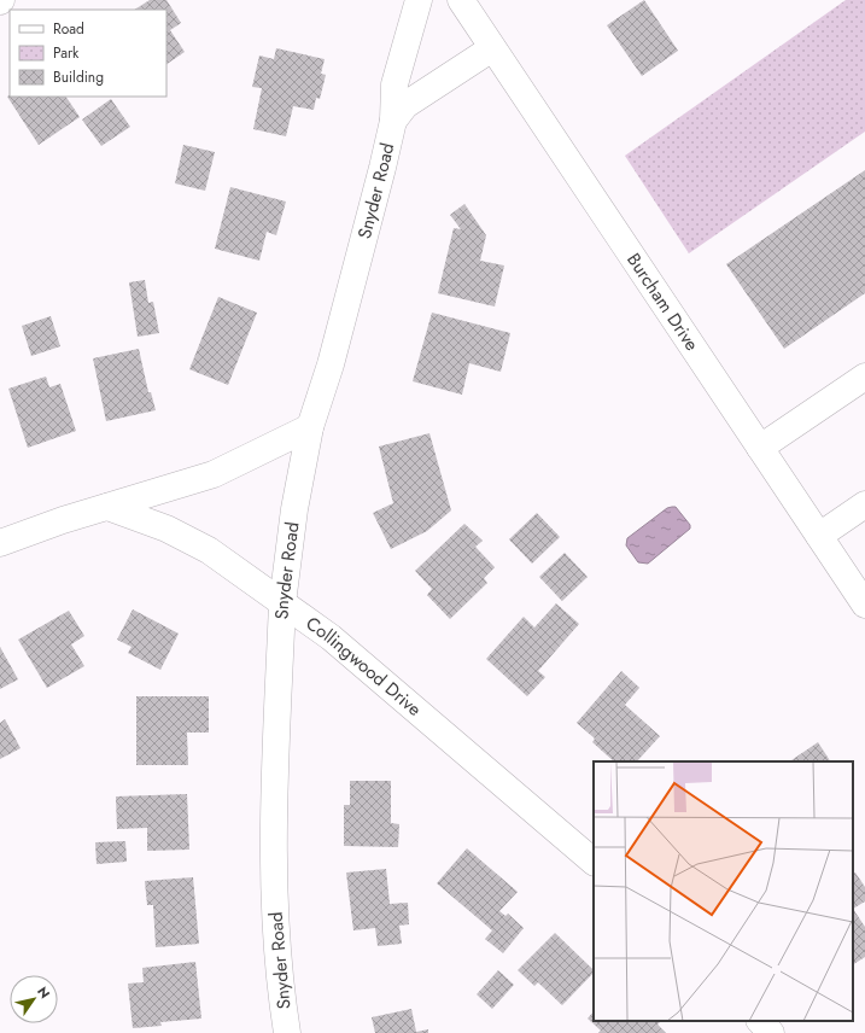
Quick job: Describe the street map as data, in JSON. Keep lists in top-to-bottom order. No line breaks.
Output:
{"streets":{"street":["Snyder Road","Burcham Drive","Collingwood Drive"]},"crossings":[["Snyder Road","Burcham Drive"],["Snyder Road","Collingwood Drive"]],"legend":["Road","Park","Building"],"north":"top right"}
